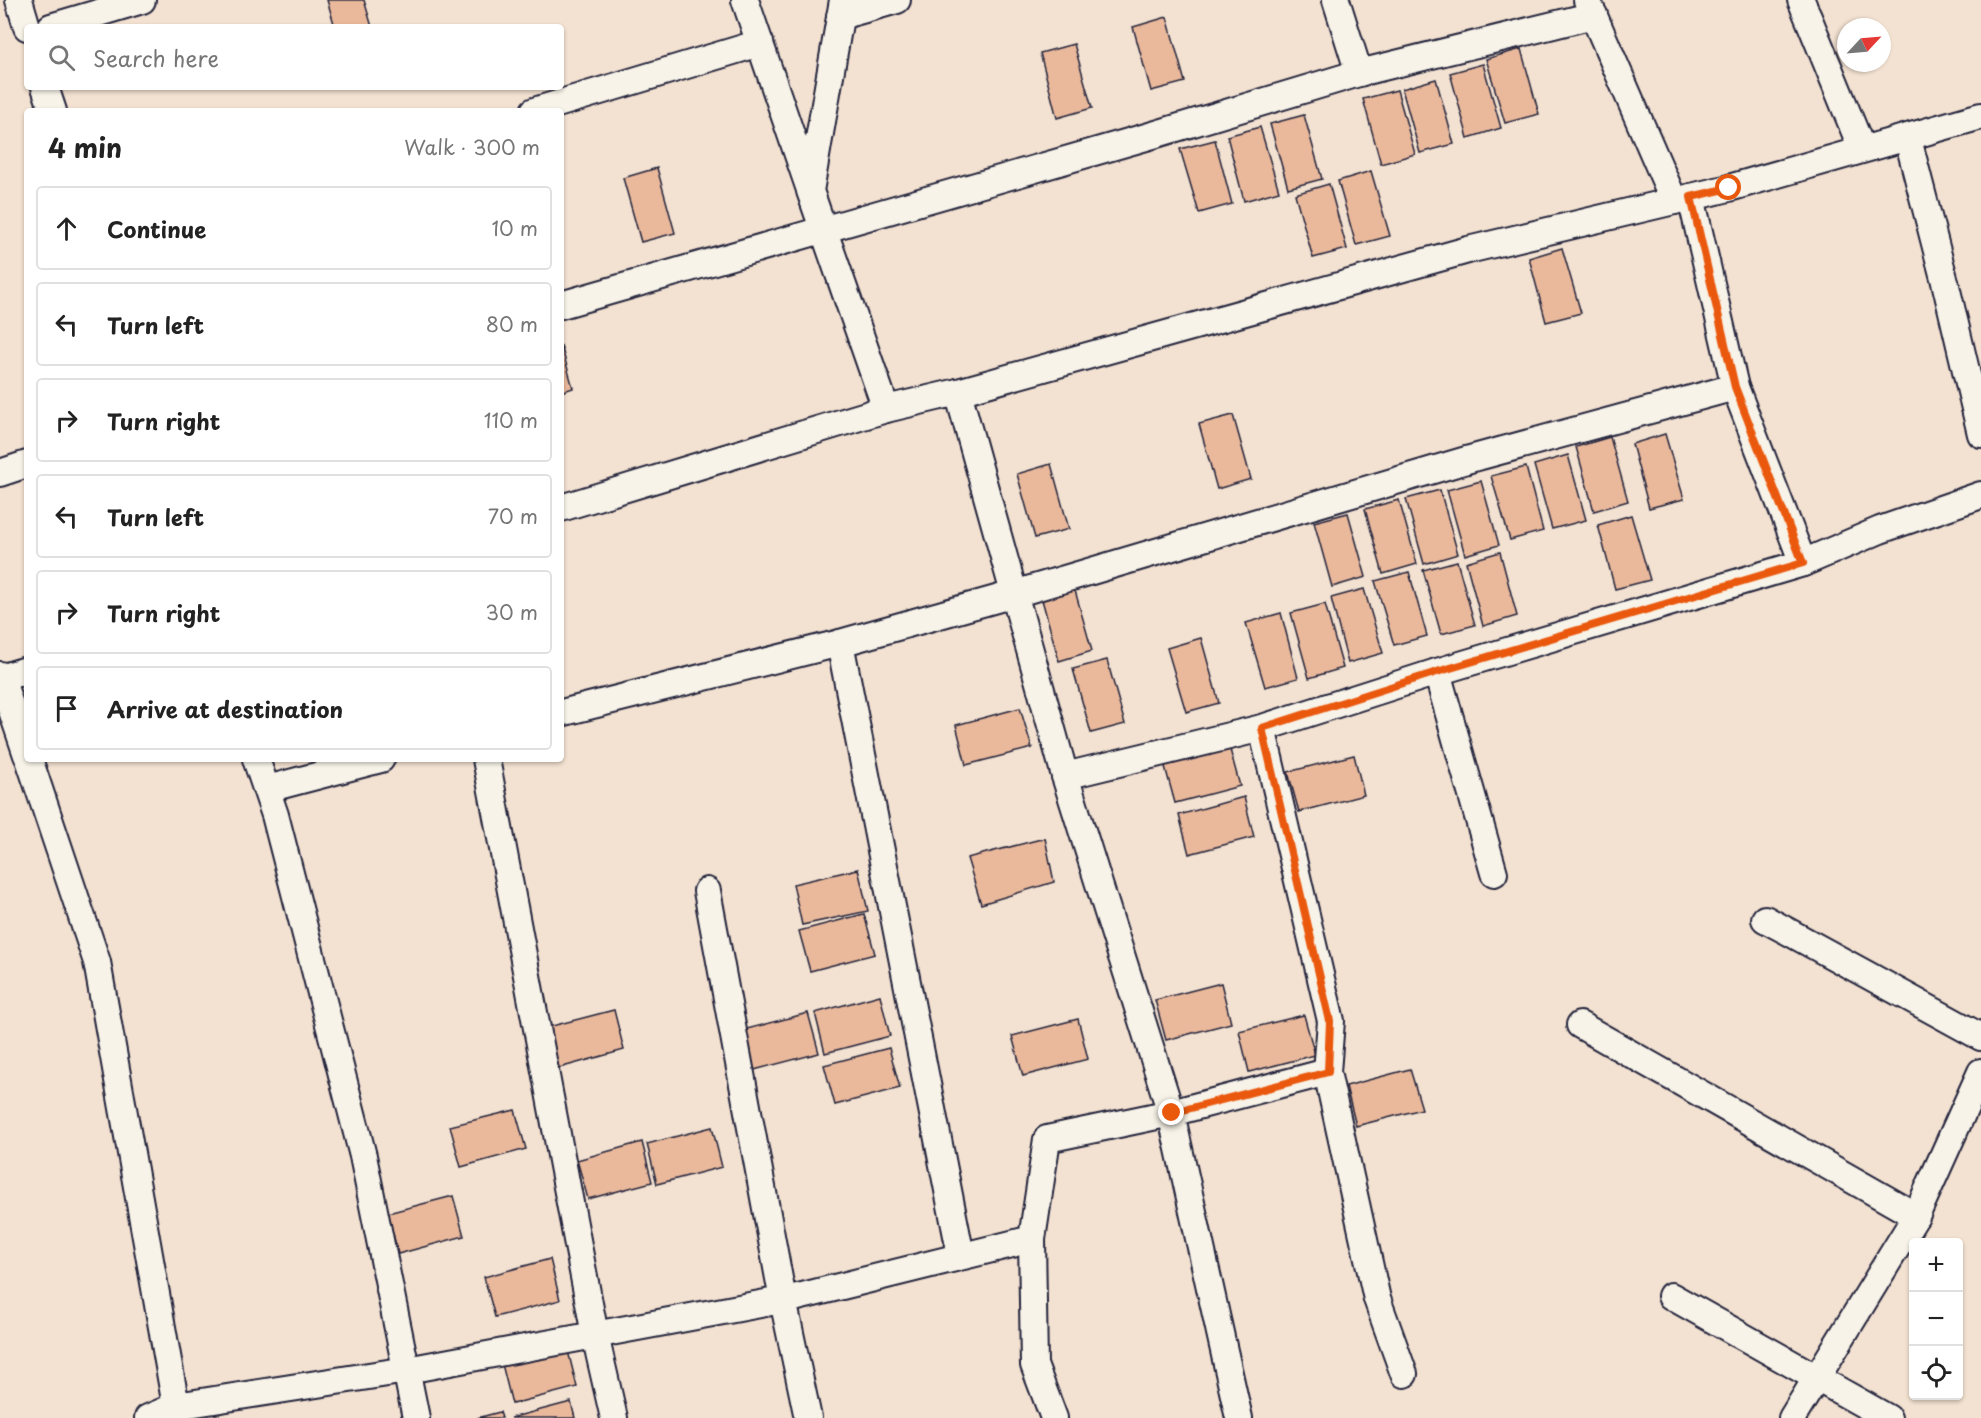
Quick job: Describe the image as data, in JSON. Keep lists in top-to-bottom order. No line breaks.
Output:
{"north":"top right","page":{"search":"Search here","heading":["4 min","Walk · 300 m"],"list":[["Continue","10 m"],["Turn left","80 m"],["Turn right","110 m"],["Turn left","70 m"],["Turn right","30 m"],"Arrive at destination"],"map_buttons":["+","−"]}}
